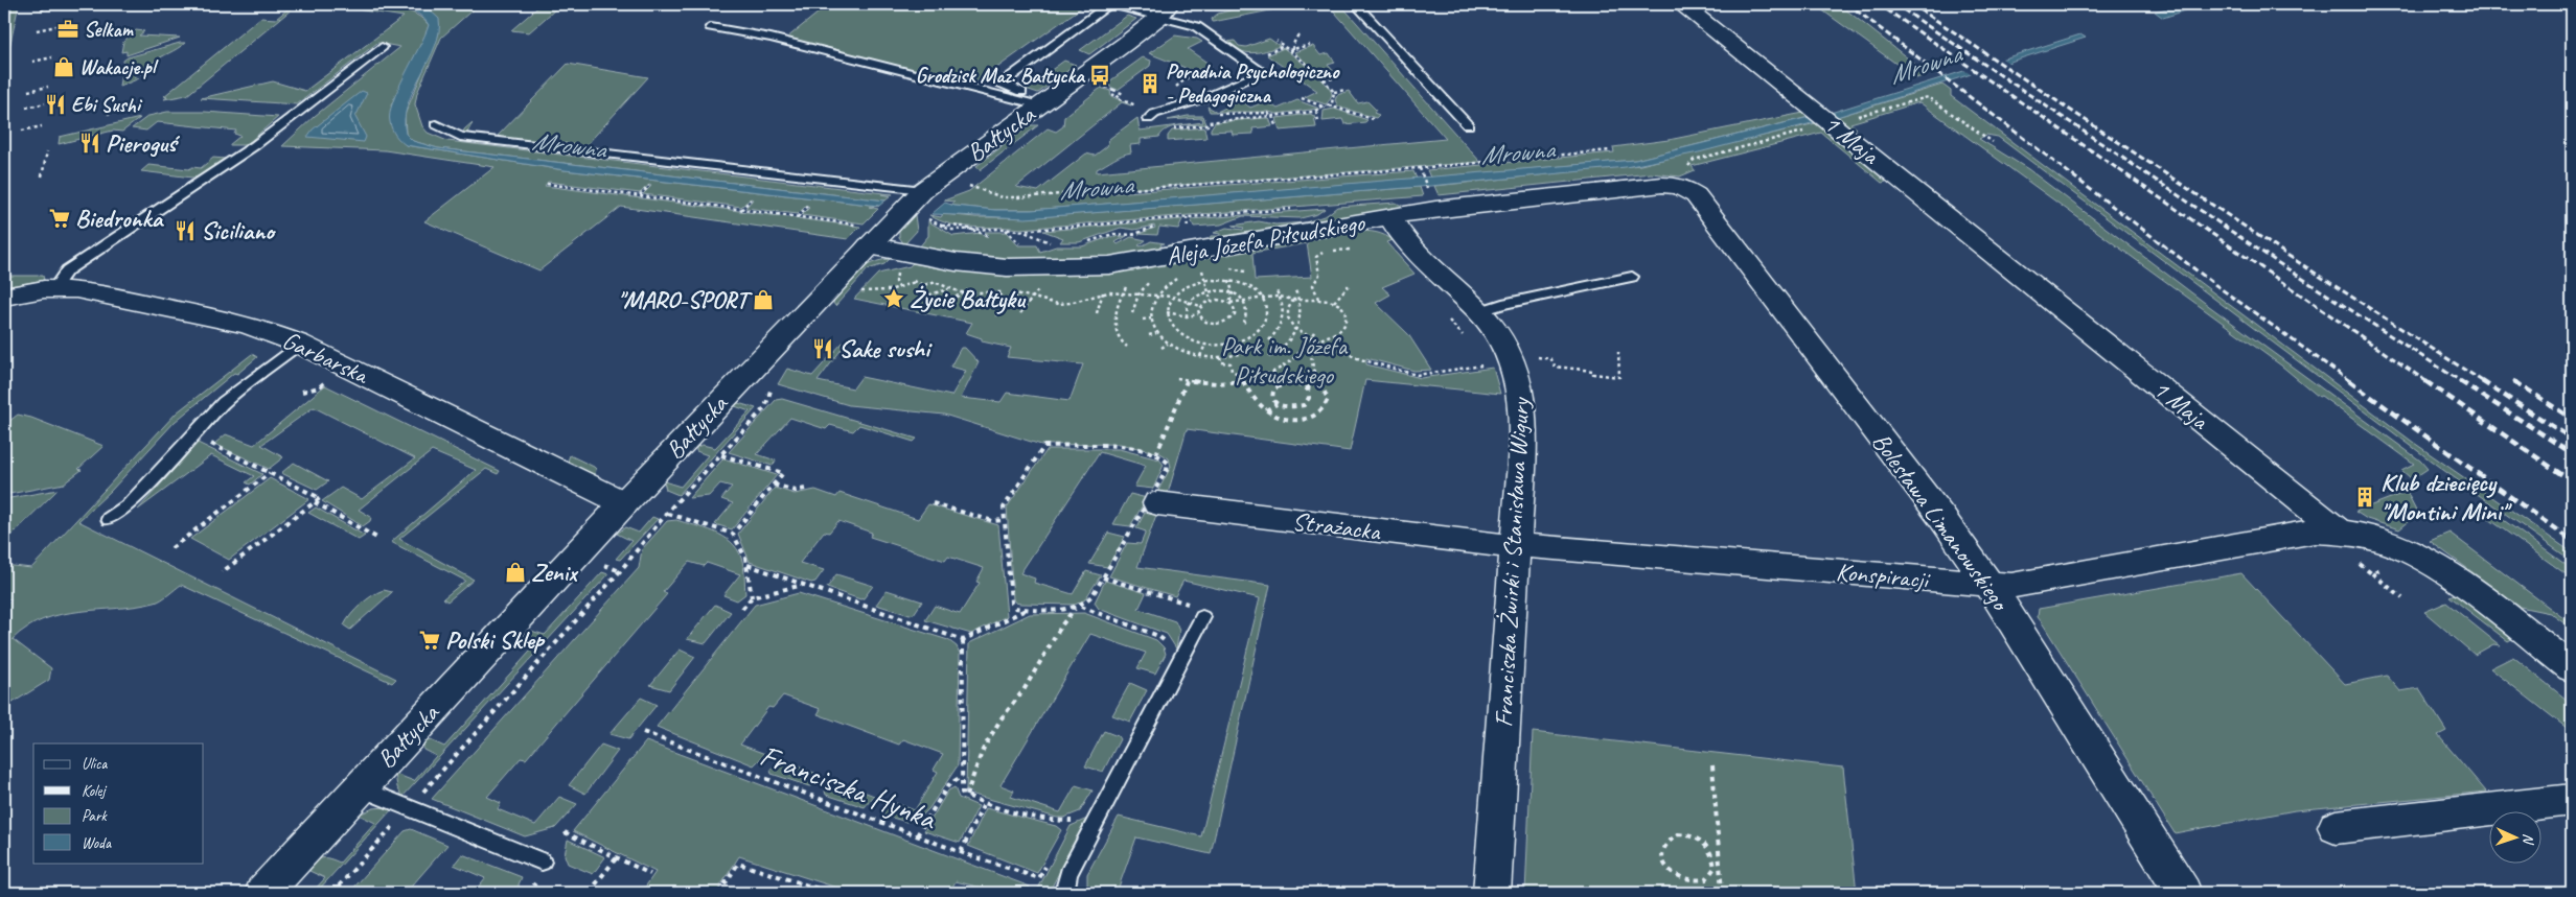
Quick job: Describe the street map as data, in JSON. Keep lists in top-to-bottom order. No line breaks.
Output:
{"streets":{"street":["Bałtycka","1 Maja","Aleja Józefa Piłsudskiego","Garbarska","Bolesława Limanowskiego","Strażacka","Franciszka Żwirki i Stanisława Wigury","Konspiracji"],"path":["Franciszka Hynka"]},"crossings":[["Bałtycka","Aleja Józefa Piłsudskiego"],["Bałtycka","Garbarska"],["1 Maja","Konspiracji"],["Aleja Józefa Piłsudskiego","Bolesława Limanowskiego"],["Aleja Józefa Piłsudskiego","Franciszka Żwirki i Stanisława Wigury"],["Bolesława Limanowskiego","Konspiracji"],["Strażacka","Franciszka Żwirki i Stanisława Wigury"],["Strażacka","Konspiracji"],["Franciszka Żwirki i Stanisława Wigury","Konspiracji"]],"water":["Mrowna"],"parks":["Park im. Józefa Piłsudskiego"],"places":{"office":["Selkam"],"shop":["Wakacje.pl","\"MARO-SPORT","Zenix"],"bus stop":["Grodzisk Maz. Bałtycka"],"building":["Poradnia Psychologiczno - Pedagogiczna","Klub dziecięcy \"Montini Mini\""],"restaurant":["Ebi Sushi","Pieroguś","Siciliano","Sake sushi"],"supermarket":["Biedronka","Polski Sklep"],"place":["Życie Bałtyku"]},"legend":["Ulica","Kolej","Park","Woda"],"north":"right"}
